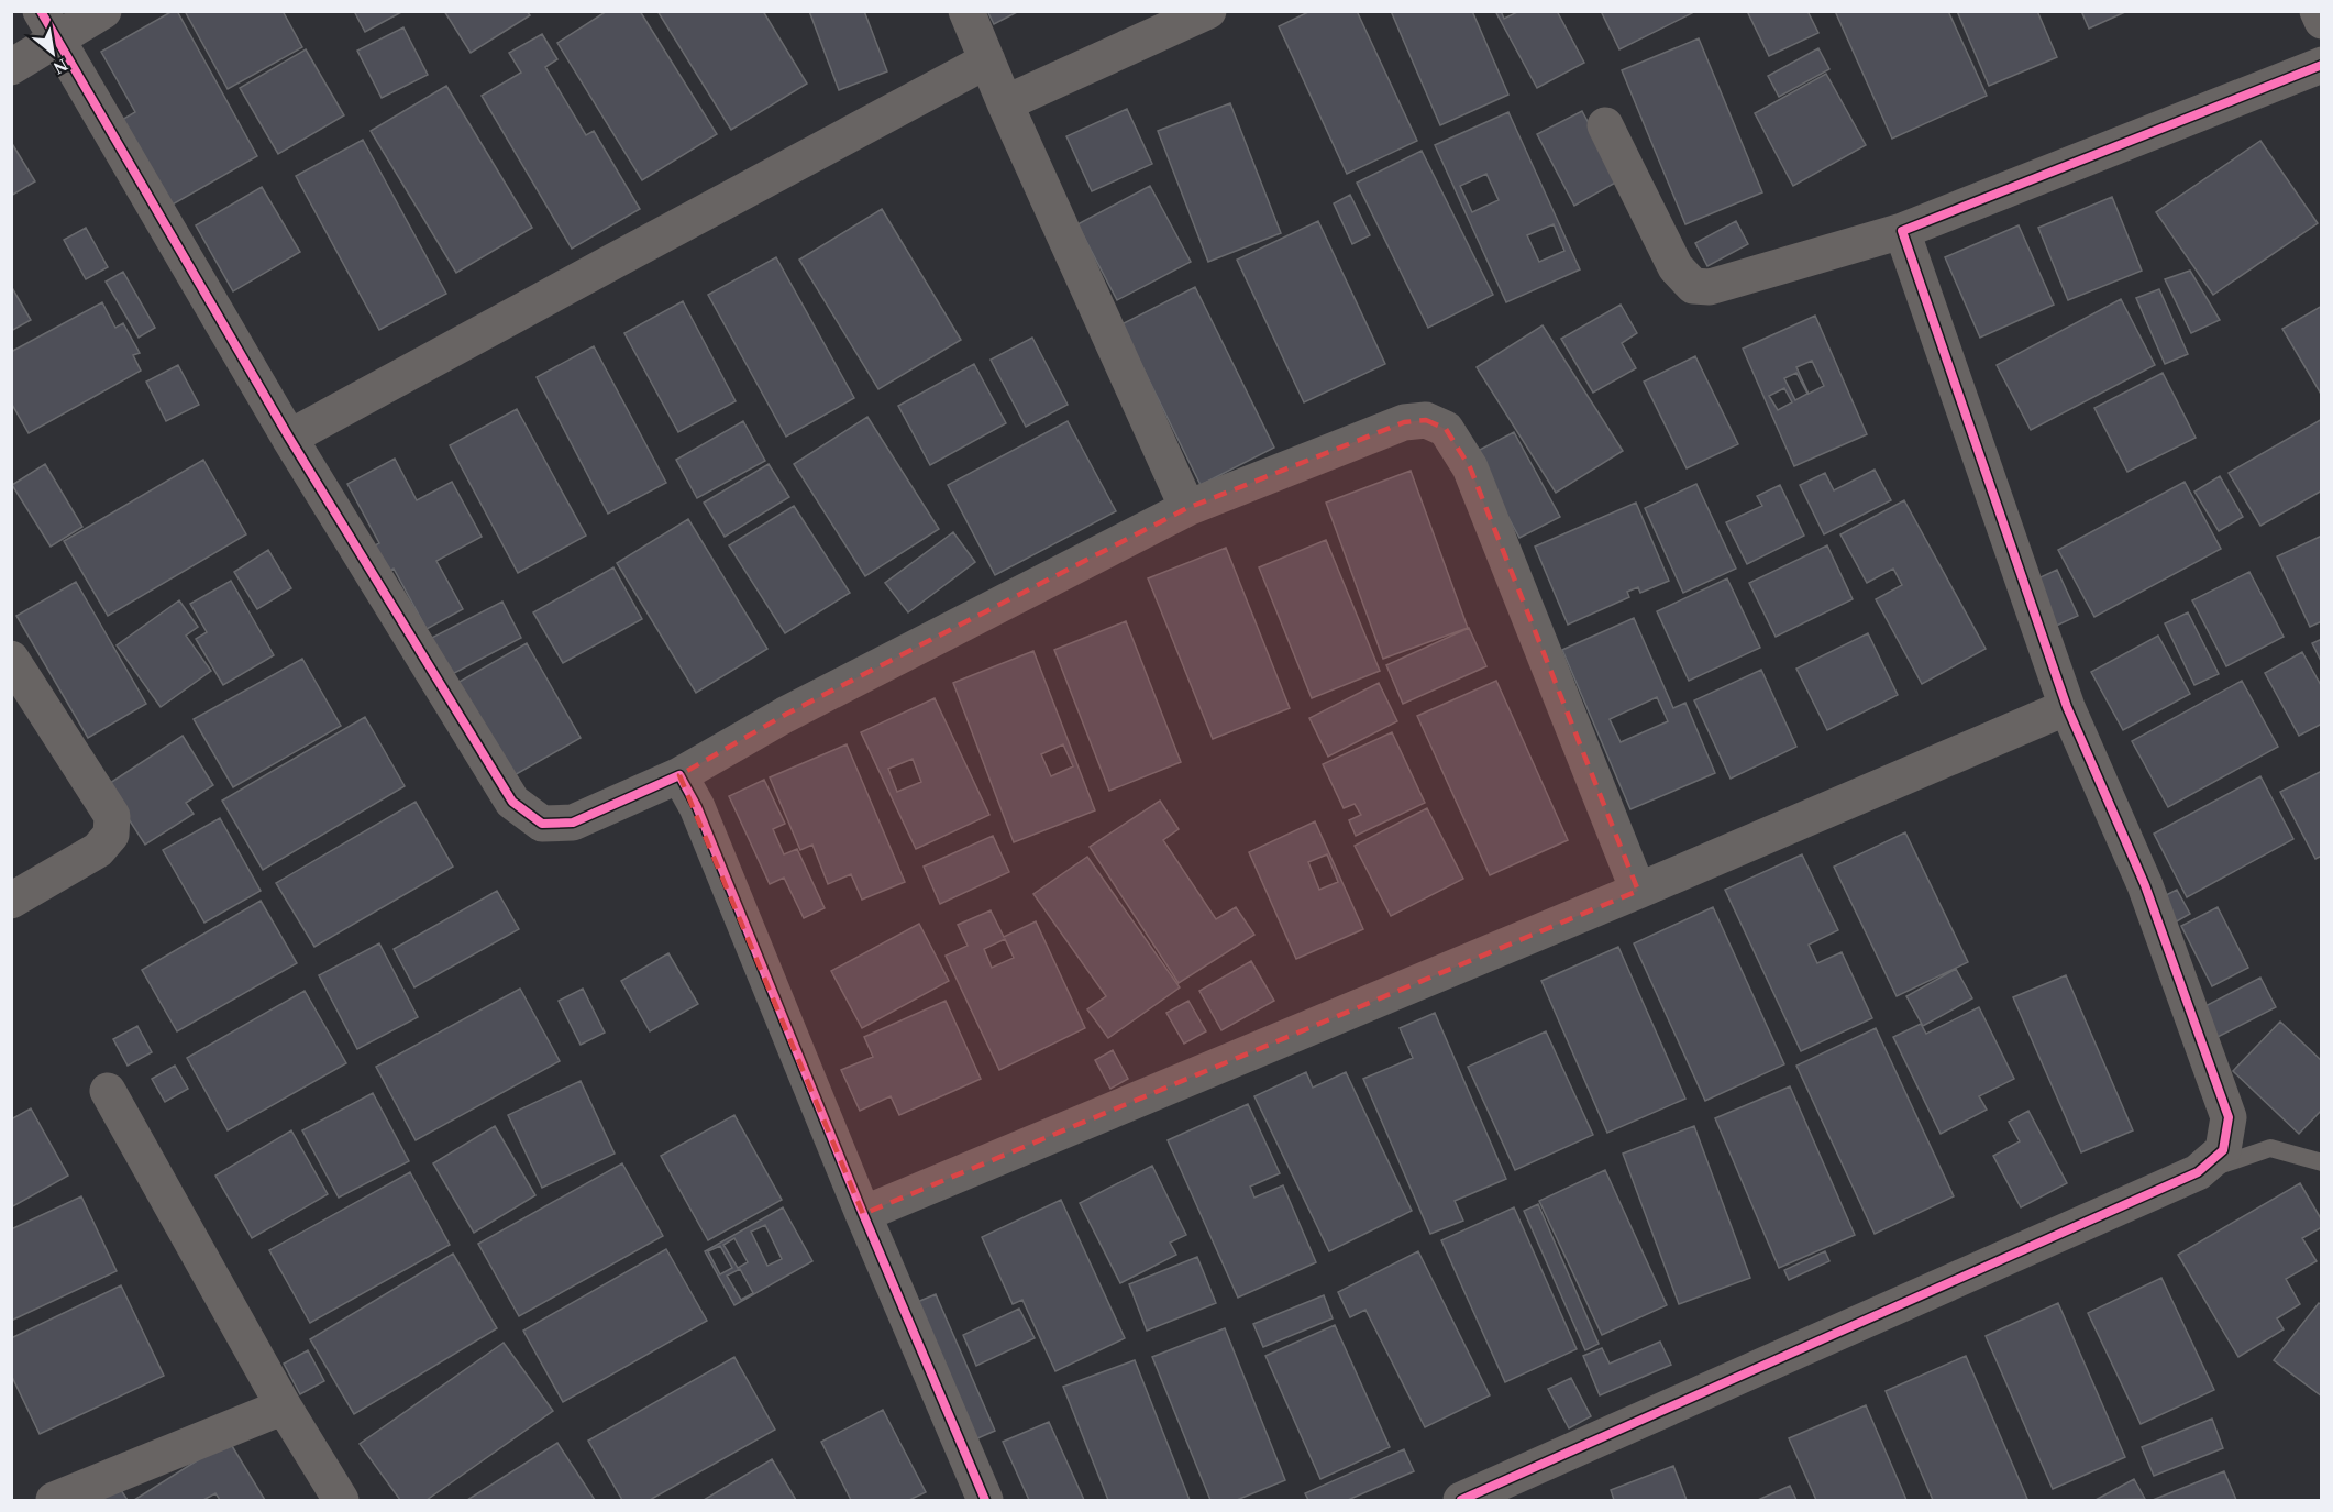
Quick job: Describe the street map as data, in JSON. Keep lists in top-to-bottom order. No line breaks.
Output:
{"north":"bottom right"}
